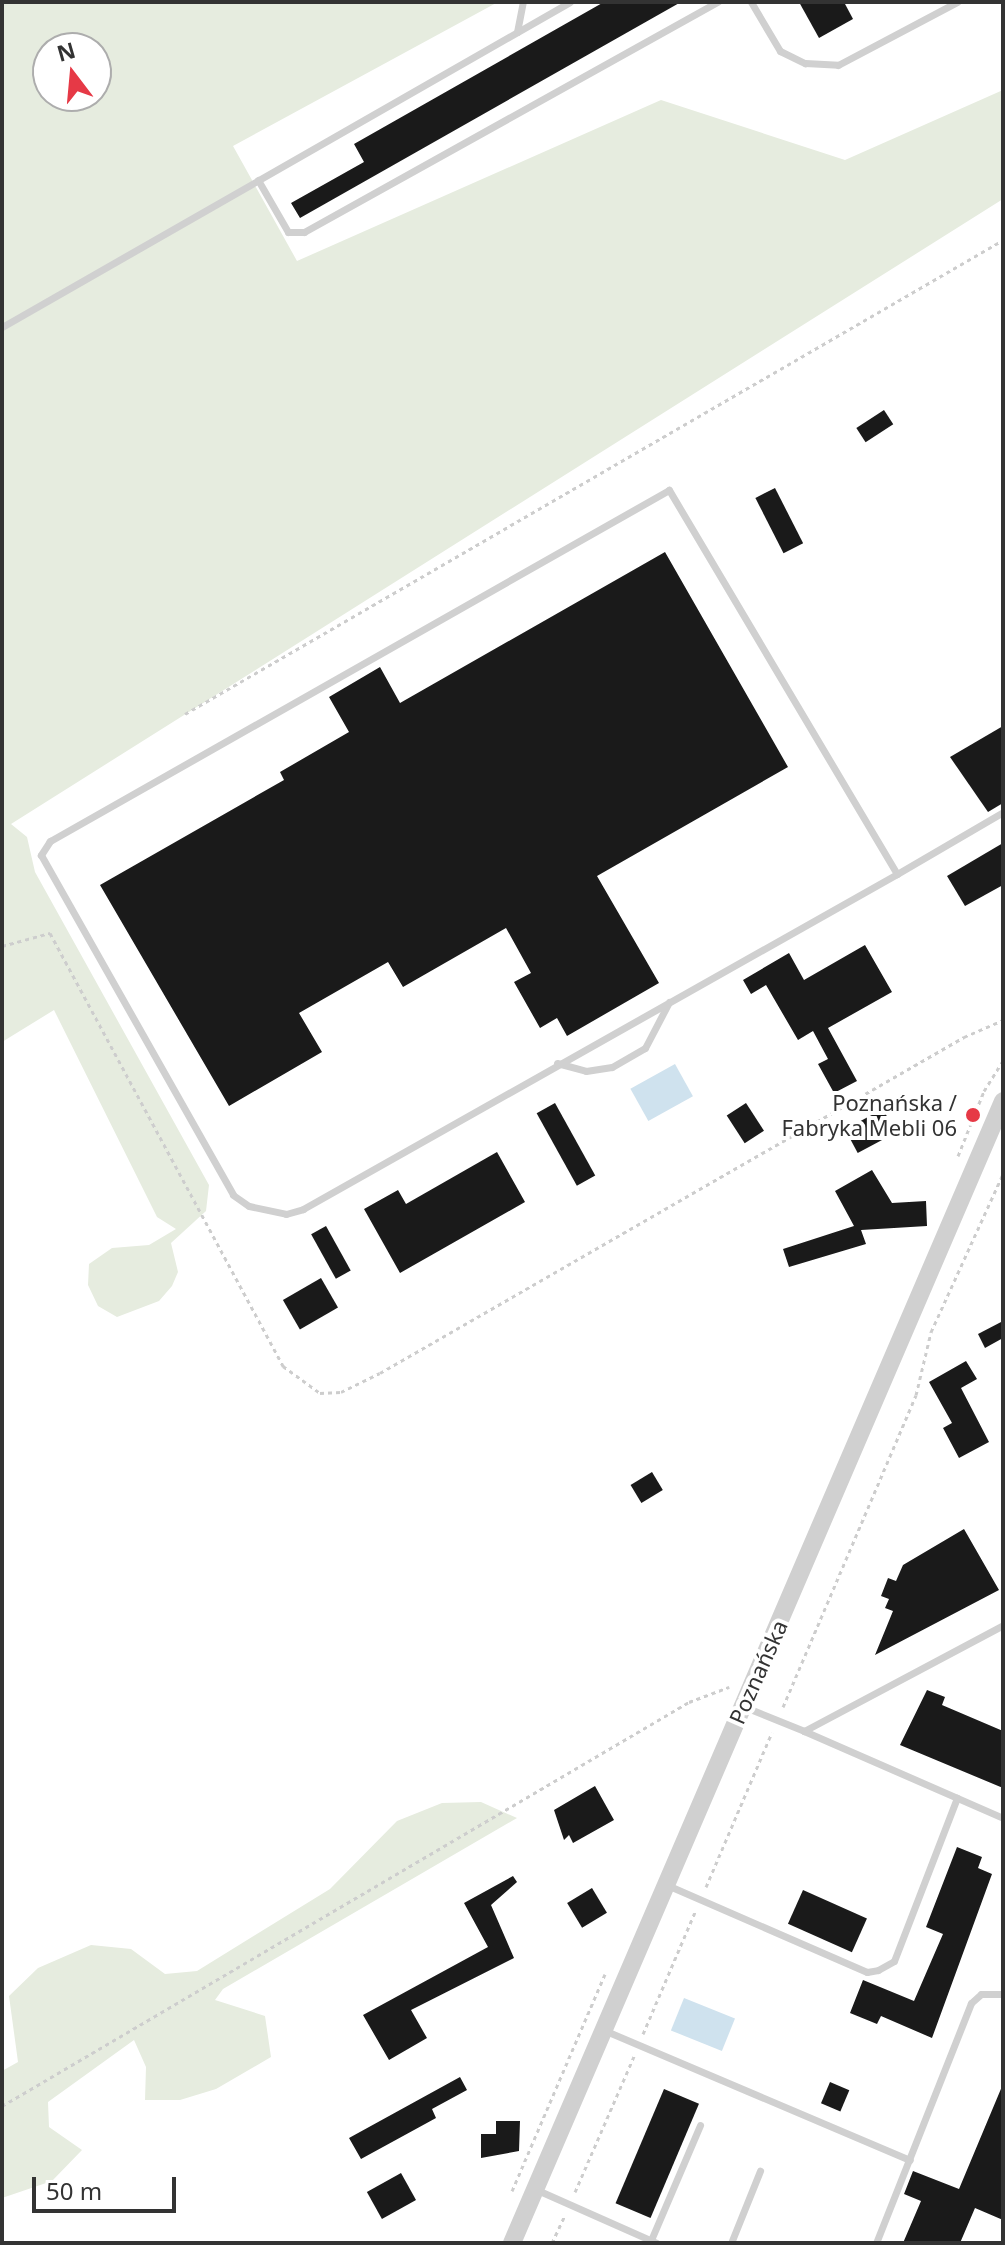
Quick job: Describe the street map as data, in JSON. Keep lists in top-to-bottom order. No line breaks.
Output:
{"streets":{"street":["Poznańska"]},"places":["Poznańska / Fabryka Mebli 06"],"scale_bar":"50 m","north":"top"}
